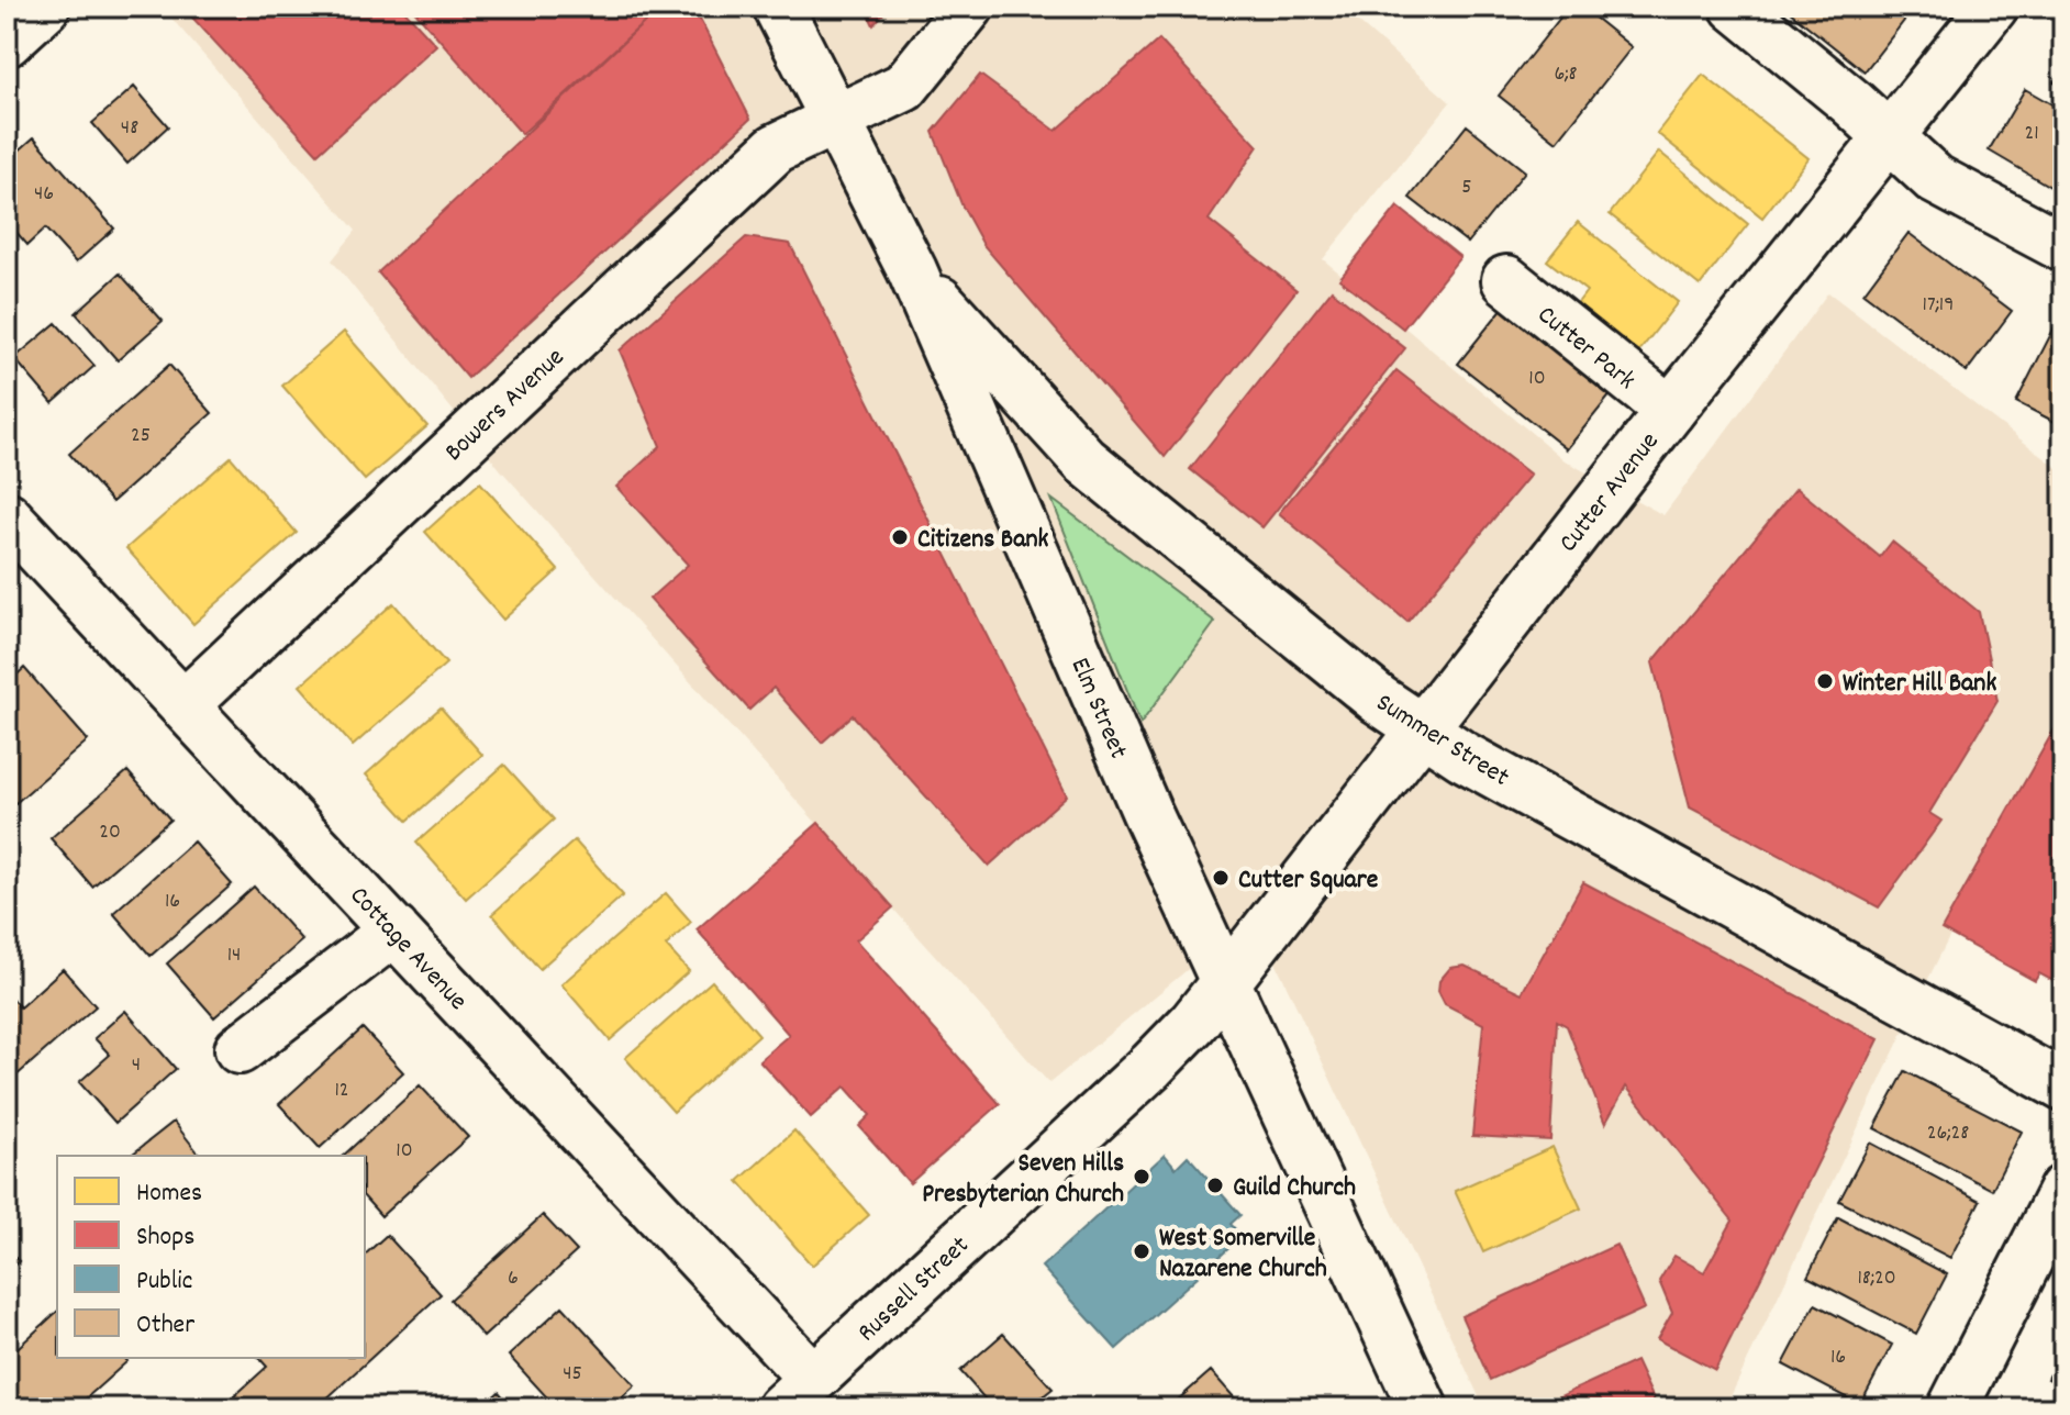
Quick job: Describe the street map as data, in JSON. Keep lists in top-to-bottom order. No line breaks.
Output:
{"streets":{"main road":["Cutter Park","Bowers Avenue","Cutter Avenue","Elm Street","Summer Street","Cottage Avenue","Russell Street"]},"crossings":[["Cutter Park","Cutter Avenue"],["Bowers Avenue","Elm Street"],["Bowers Avenue","Cottage Avenue"],["Cutter Avenue","Elm Street"],["Cutter Avenue","Summer Street"],["Cutter Avenue","Russell Street"],["Elm Street","Summer Street"],["Elm Street","Russell Street"],["Cottage Avenue","Russell Street"]],"places":["Citizens Bank","Winter Hill Bank","Cutter Square","Seven Hills Presbyterian Church","Guild Church","West Somerville Nazarene Church"],"house_numbers":["6;8","48","21","5","46","17;19","10","25","20","16","14","4","12","26;28","10","6","18;20","16","45"],"legend":["Homes","Shops","Public","Other"]}
